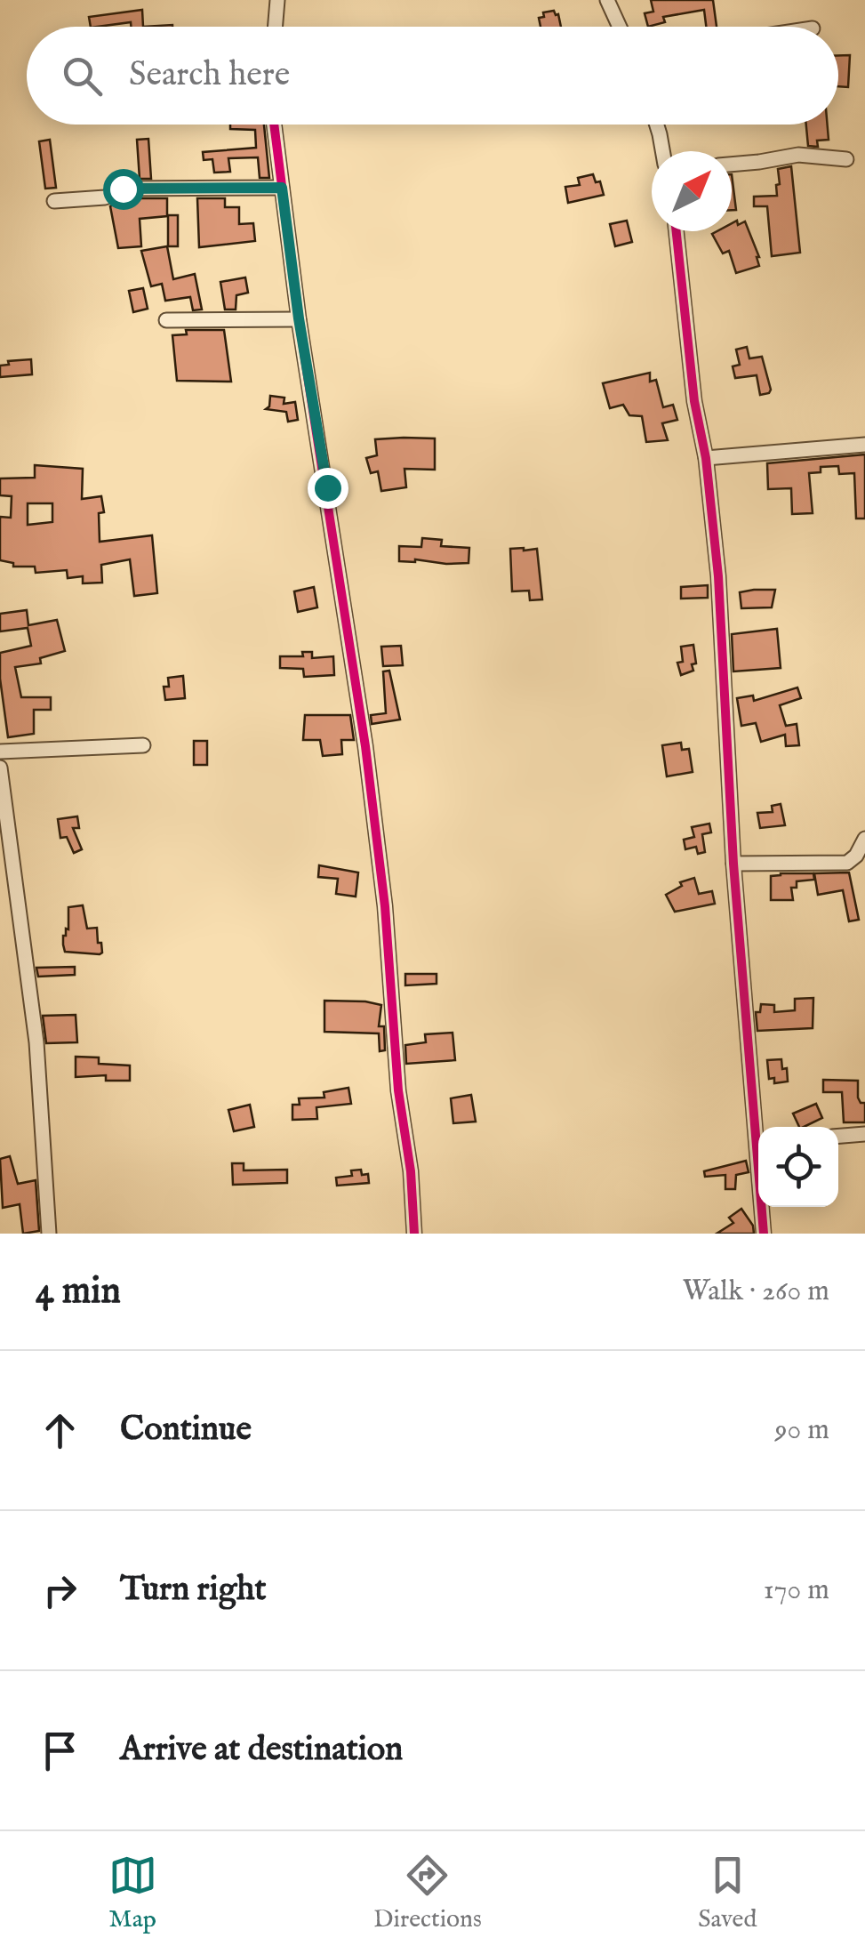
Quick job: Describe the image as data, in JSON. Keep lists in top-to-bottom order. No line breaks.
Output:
{"north":"top right","page":{"search":"Search here","heading":["4 min","Walk · 260 m"],"list":[["Continue","90 m"],["Turn right","170 m"],"Arrive at destination"],"nav":["Map","Directions","Saved"]}}
